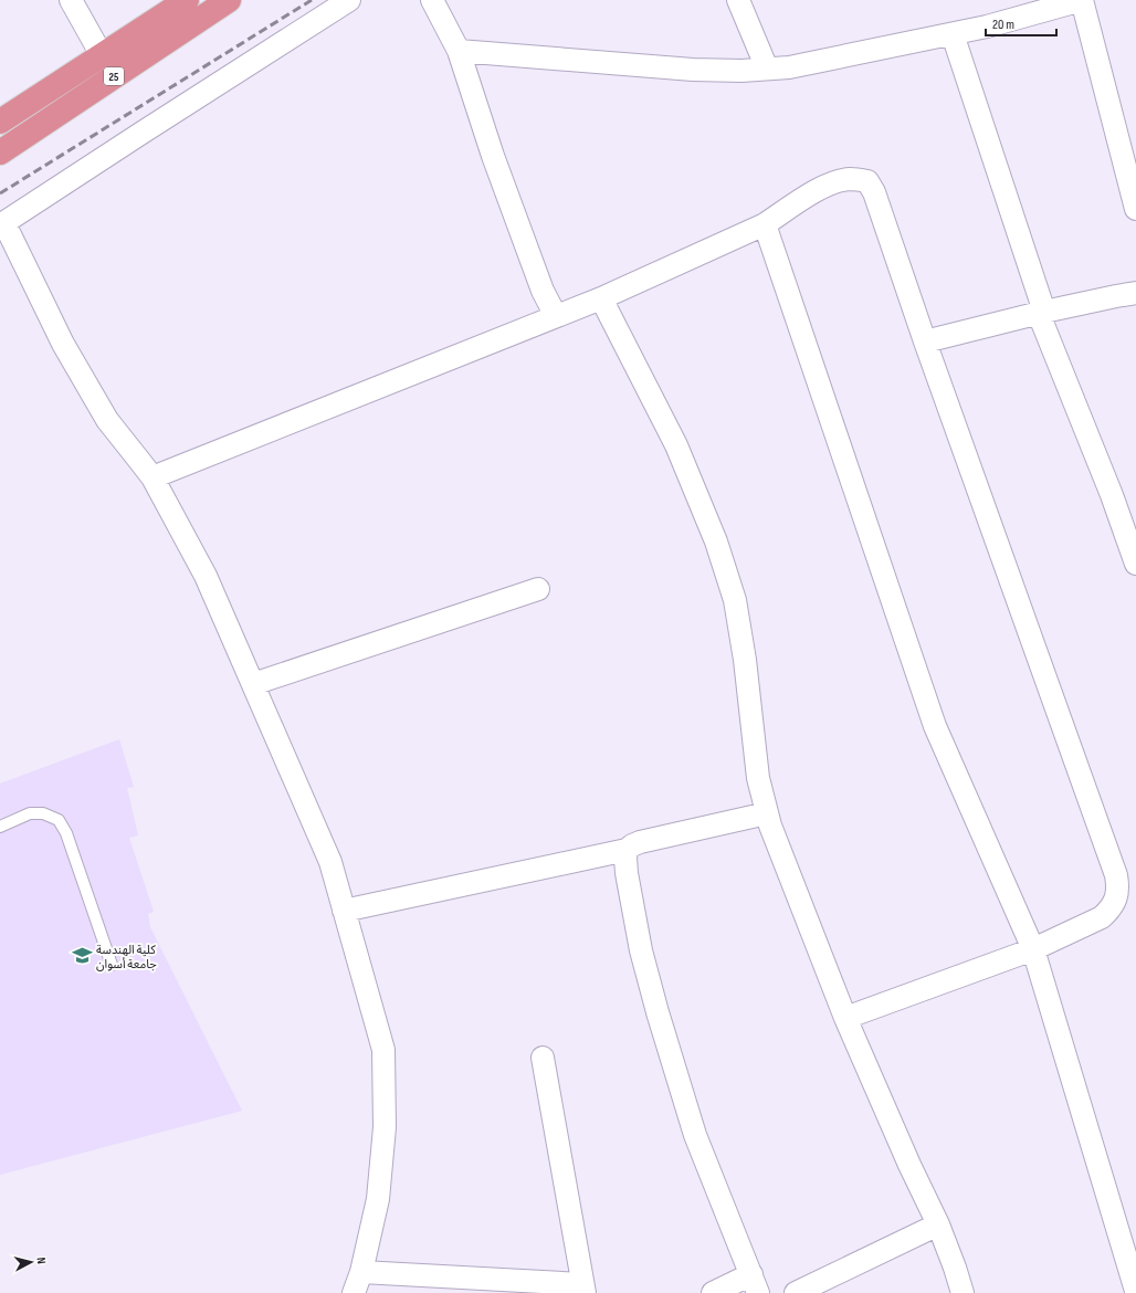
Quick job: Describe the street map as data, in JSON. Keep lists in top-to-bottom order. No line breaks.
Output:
{"streets":{"highway":["25"]},"places":{"school or university":["كلية الهندسة جامعة أسوان"]},"scale_bar":"20 m","north":"right"}
